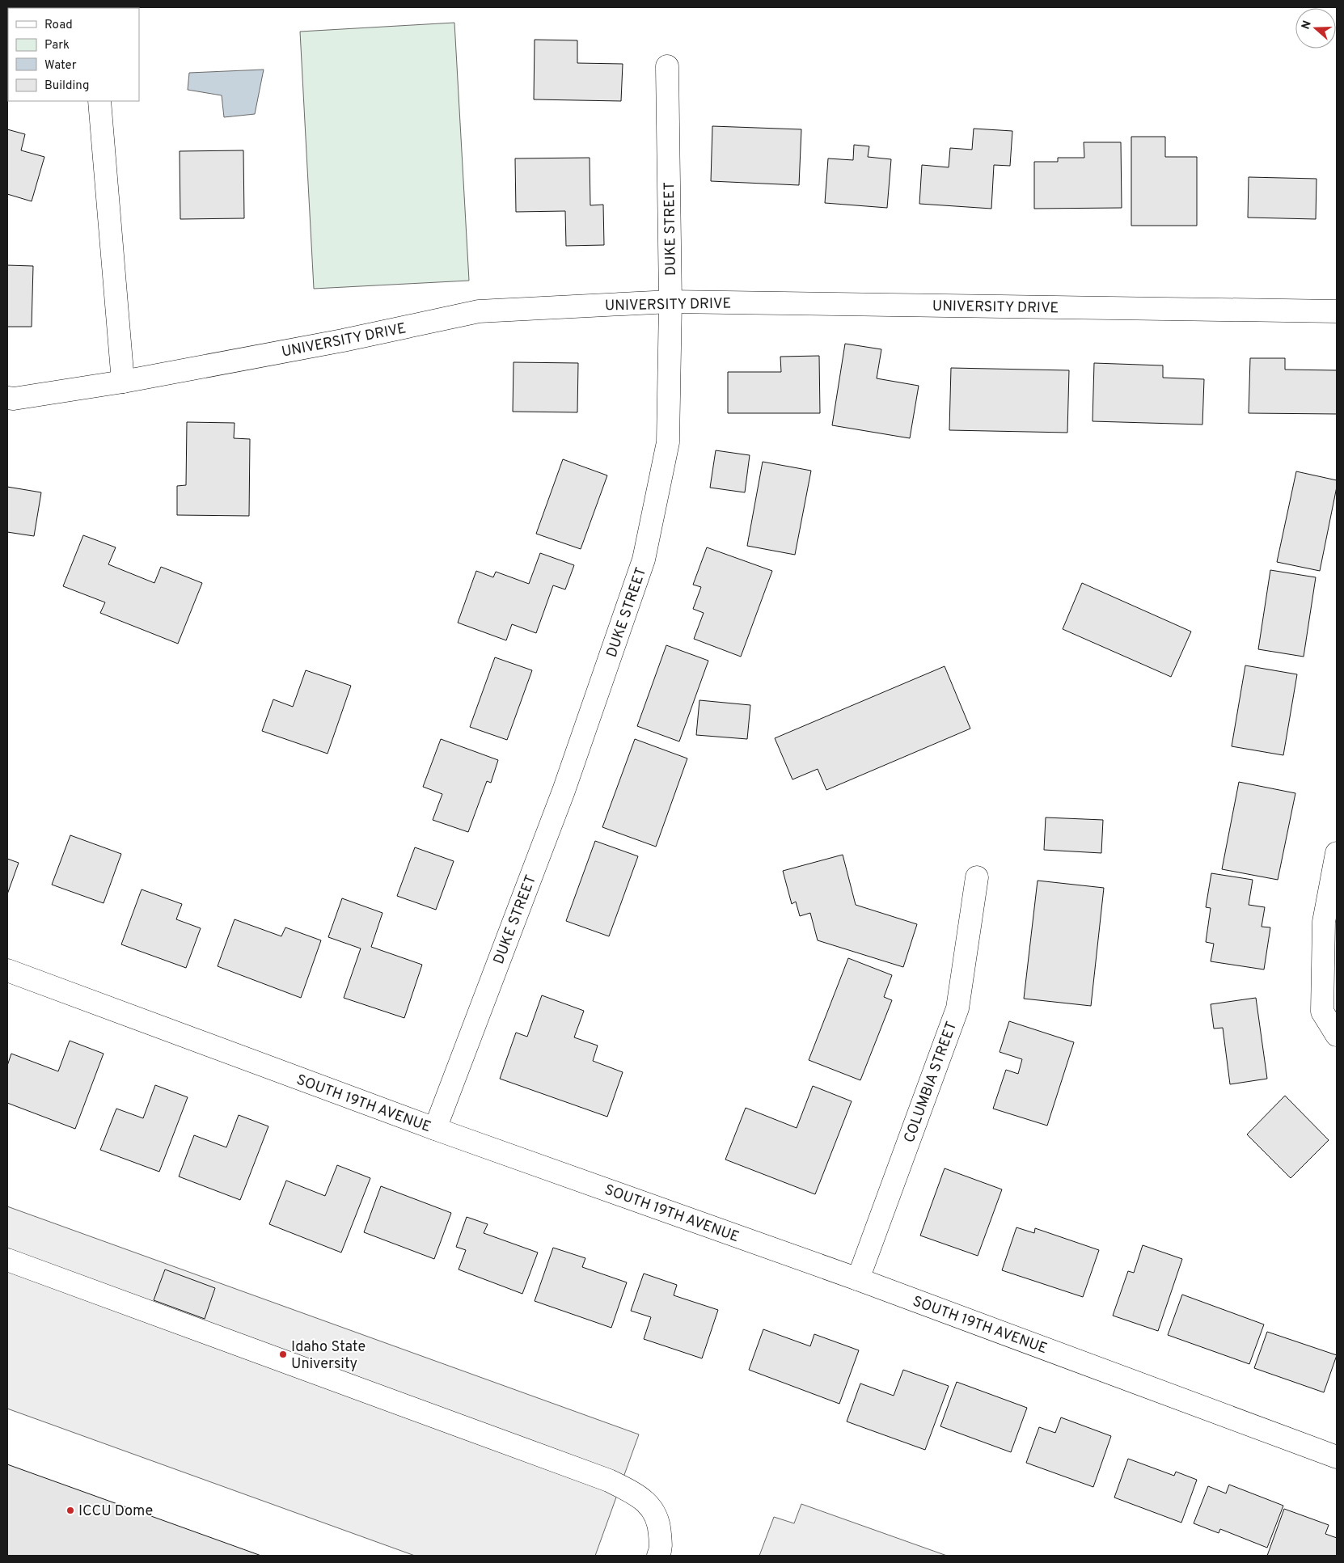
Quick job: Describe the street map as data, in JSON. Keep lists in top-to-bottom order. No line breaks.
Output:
{"streets":{"street":["DUKE STREET","UNIVERSITY DRIVE","COLUMBIA STREET","SOUTH 19TH AVENUE"]},"crossings":[["DUKE STREET","UNIVERSITY DRIVE"],["DUKE STREET","SOUTH 19TH AVENUE"],["COLUMBIA STREET","SOUTH 19TH AVENUE"]],"places":["Idaho State University","ICCU Dome"],"legend":["Road","Park","Water","Building"],"north":"left"}
